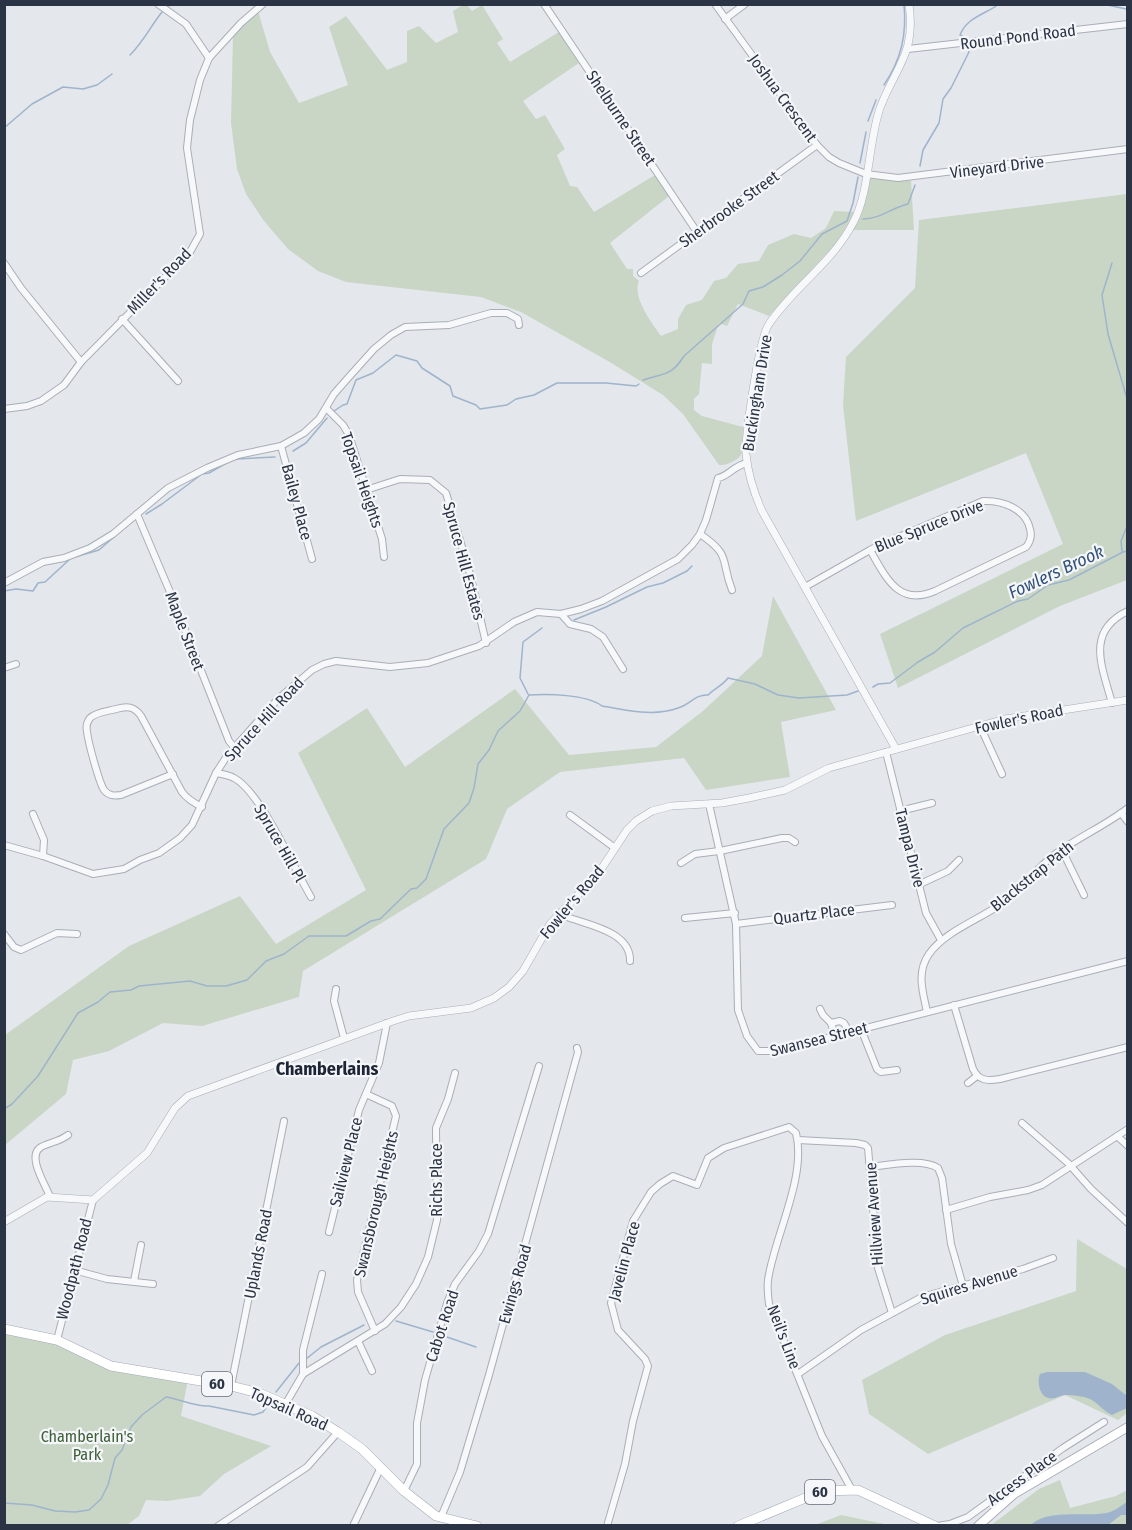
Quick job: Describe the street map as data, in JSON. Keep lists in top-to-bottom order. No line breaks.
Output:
{"streets":{"main road":["60","Topsail Road"],"street":["Round Pond Road","Joshua Crescent","Shelburne Street","Vineyard Drive","Sherbrooke Street","Miller's Road","Buckingham Drive","Topsail Heights","Bailey Place","Blue Spruce Drive","Spruce Hill Estates","Maple Street","Spruce Hill Road","Fowler's Road","Spruce Hill Pl","Tampa Drive","Blackstrap Path","Quartz Place","Swansea Street","Sailview Place","Richs Place","Swansborough Heights","Hillview Avenue","Uplands Road","Javelin Place","Woodpath Road","Ewings Road","Squires Avenue","Cabot Road","Neil's Line","Access Place"]},"crossings":[["Round Pond Road","Buckingham Drive"],["Joshua Crescent","Vineyard Drive"],["Joshua Crescent","Sherbrooke Street"],["Joshua Crescent","Buckingham Drive"],["Shelburne Street","Sherbrooke Street"],["Vineyard Drive","Buckingham Drive"],["Buckingham Drive","Blue Spruce Drive"],["Buckingham Drive","Spruce Hill Road"],["Buckingham Drive","Fowler's Road"],["Topsail Heights","Spruce Hill Estates"],["Spruce Hill Estates","Spruce Hill Road"],["Maple Street","Spruce Hill Road"],["Spruce Hill Road","Spruce Hill Pl"],["Fowler's Road","Tampa Drive"],["Fowler's Road","Swansea Street"],["Fowler's Road","Woodpath Road"],["Tampa Drive","Blackstrap Path"],["Blackstrap Path","Swansea Street"],["Quartz Place","Swansea Street"],["Sailview Place","Swansborough Heights"],["Richs Place","Swansborough Heights"],["Richs Place","Topsail Road"],["Hillview Avenue","Javelin Place"],["Hillview Avenue","Squires Avenue"],["Hillview Avenue","Neil's Line"],["Uplands Road","Topsail Road"],["Javelin Place","Neil's Line"],["Woodpath Road","Topsail Road"],["Ewings Road","Topsail Road"],["Squires Avenue","Neil's Line"],["Cabot Road","Topsail Road"],["Neil's Line","60"],["60","Access Place"]],"districts":["Chamberlains"],"water":["Fowlers Brook"],"parks":["Chamberlain's Park"]}
